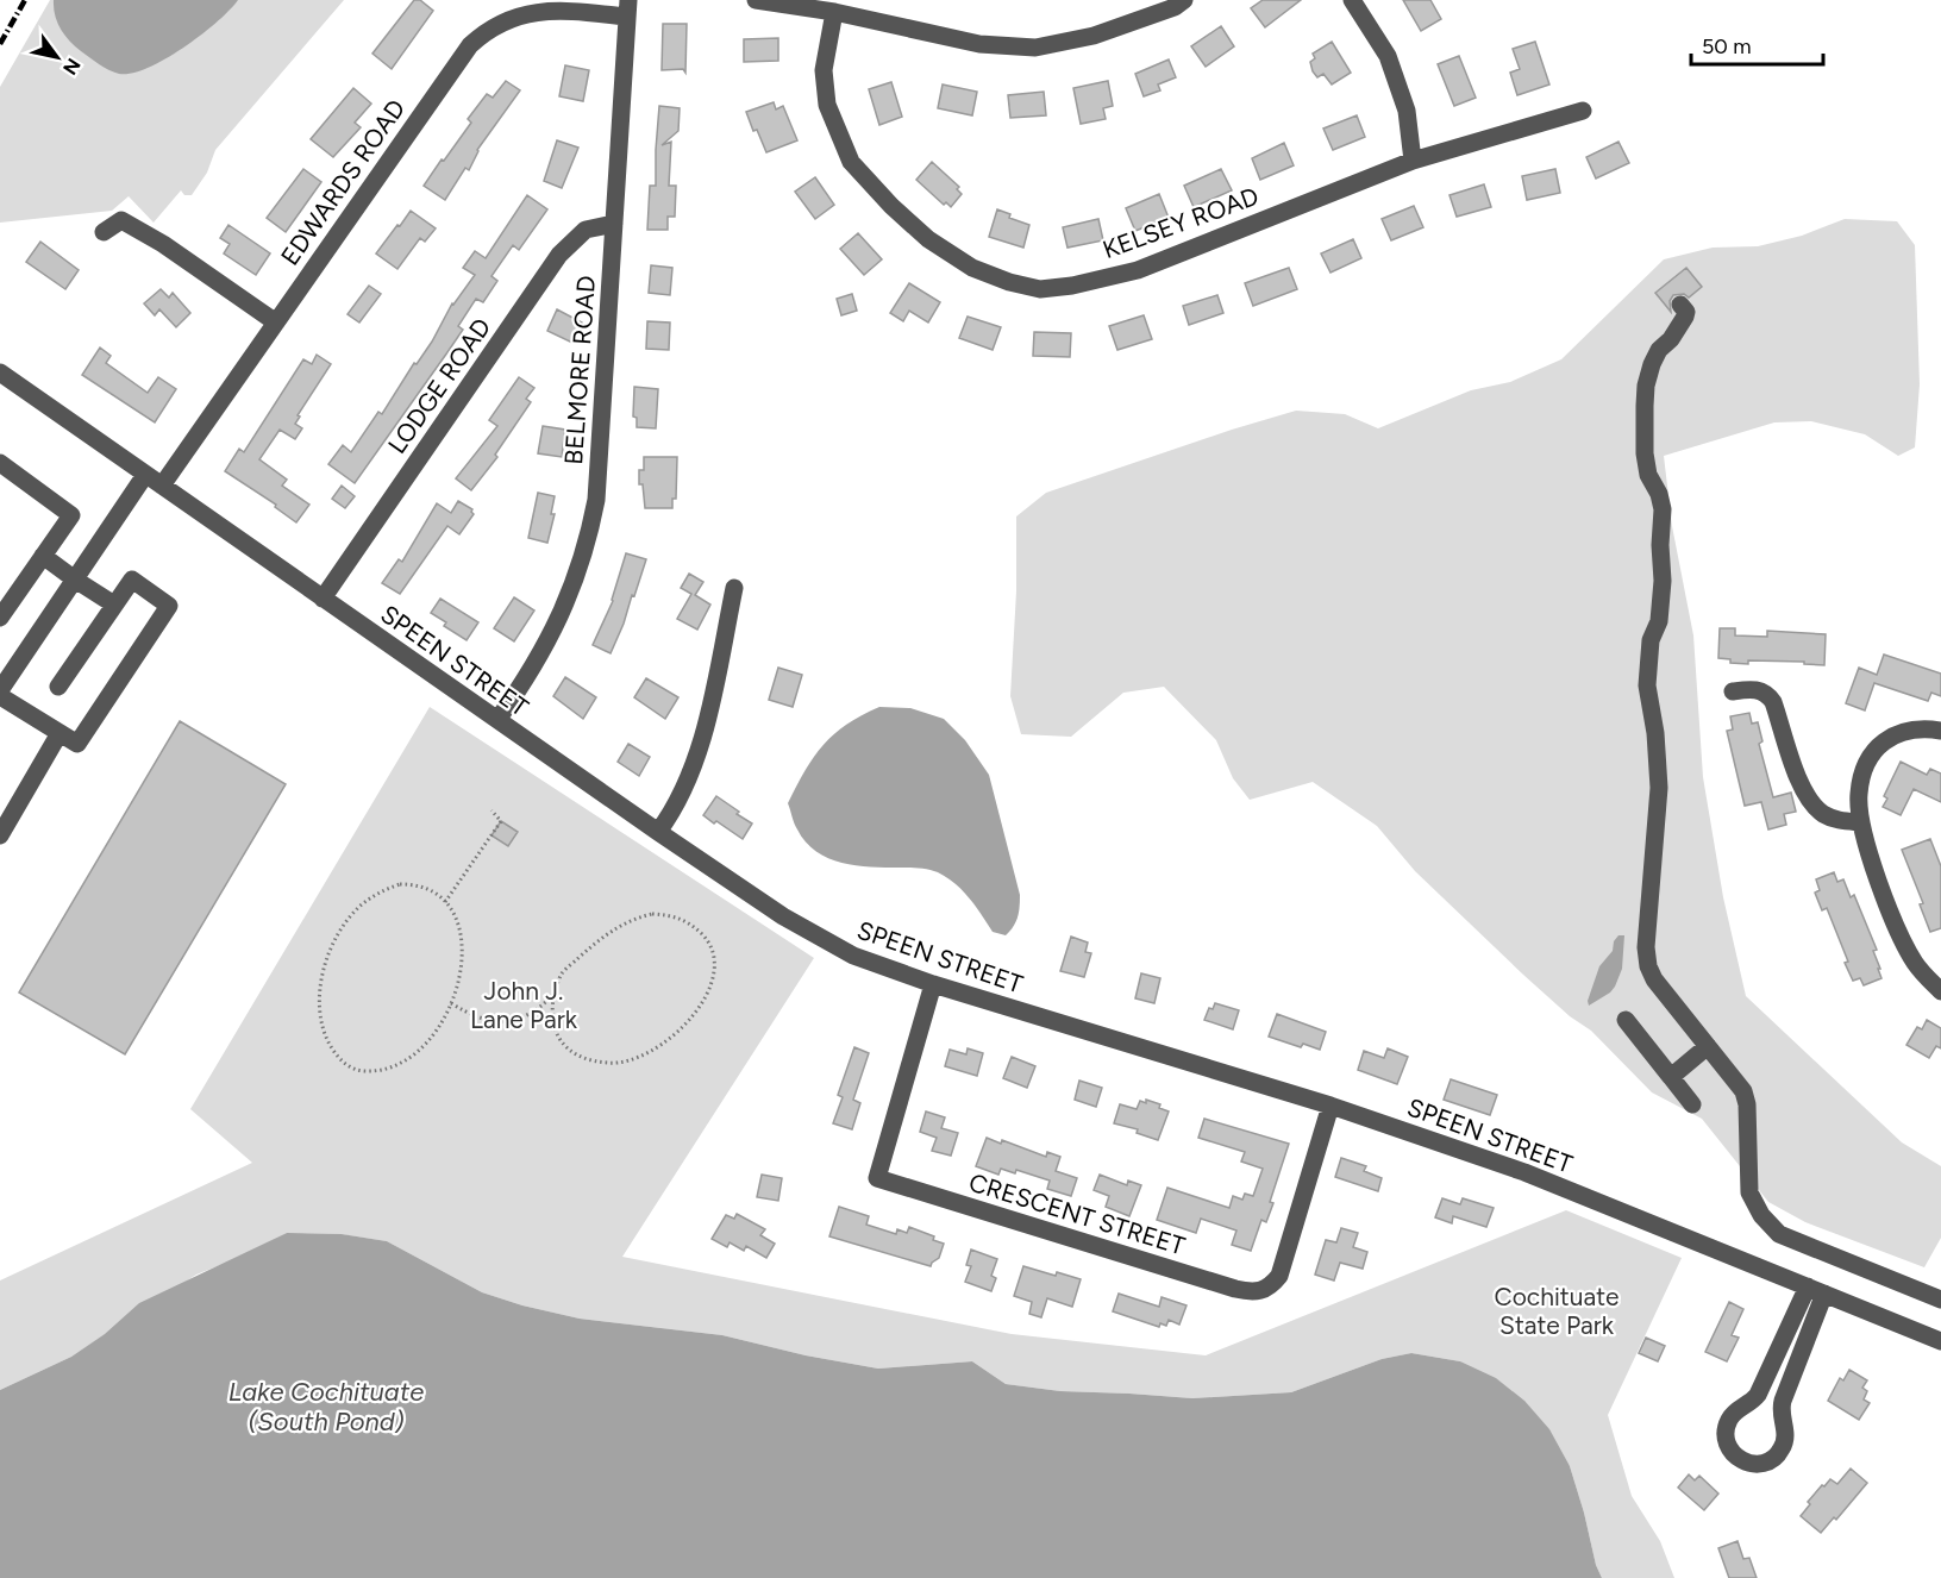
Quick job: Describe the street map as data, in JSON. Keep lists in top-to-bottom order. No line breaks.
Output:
{"streets":{"street":["EDWARDS ROAD","KELSEY ROAD","BELMORE ROAD","LODGE ROAD","SPEEN STREET","CRESCENT STREET"]},"crossings":[["EDWARDS ROAD","BELMORE ROAD"],["EDWARDS ROAD","SPEEN STREET"],["BELMORE ROAD","LODGE ROAD"],["BELMORE ROAD","SPEEN STREET"],["LODGE ROAD","SPEEN STREET"],["SPEEN STREET","CRESCENT STREET"]],"water":["Lake Cochituate (South Pond)"],"parks":["John J. Lane Park","Cochituate State Park"],"scale_bar":"50 m","north":"bottom right"}
